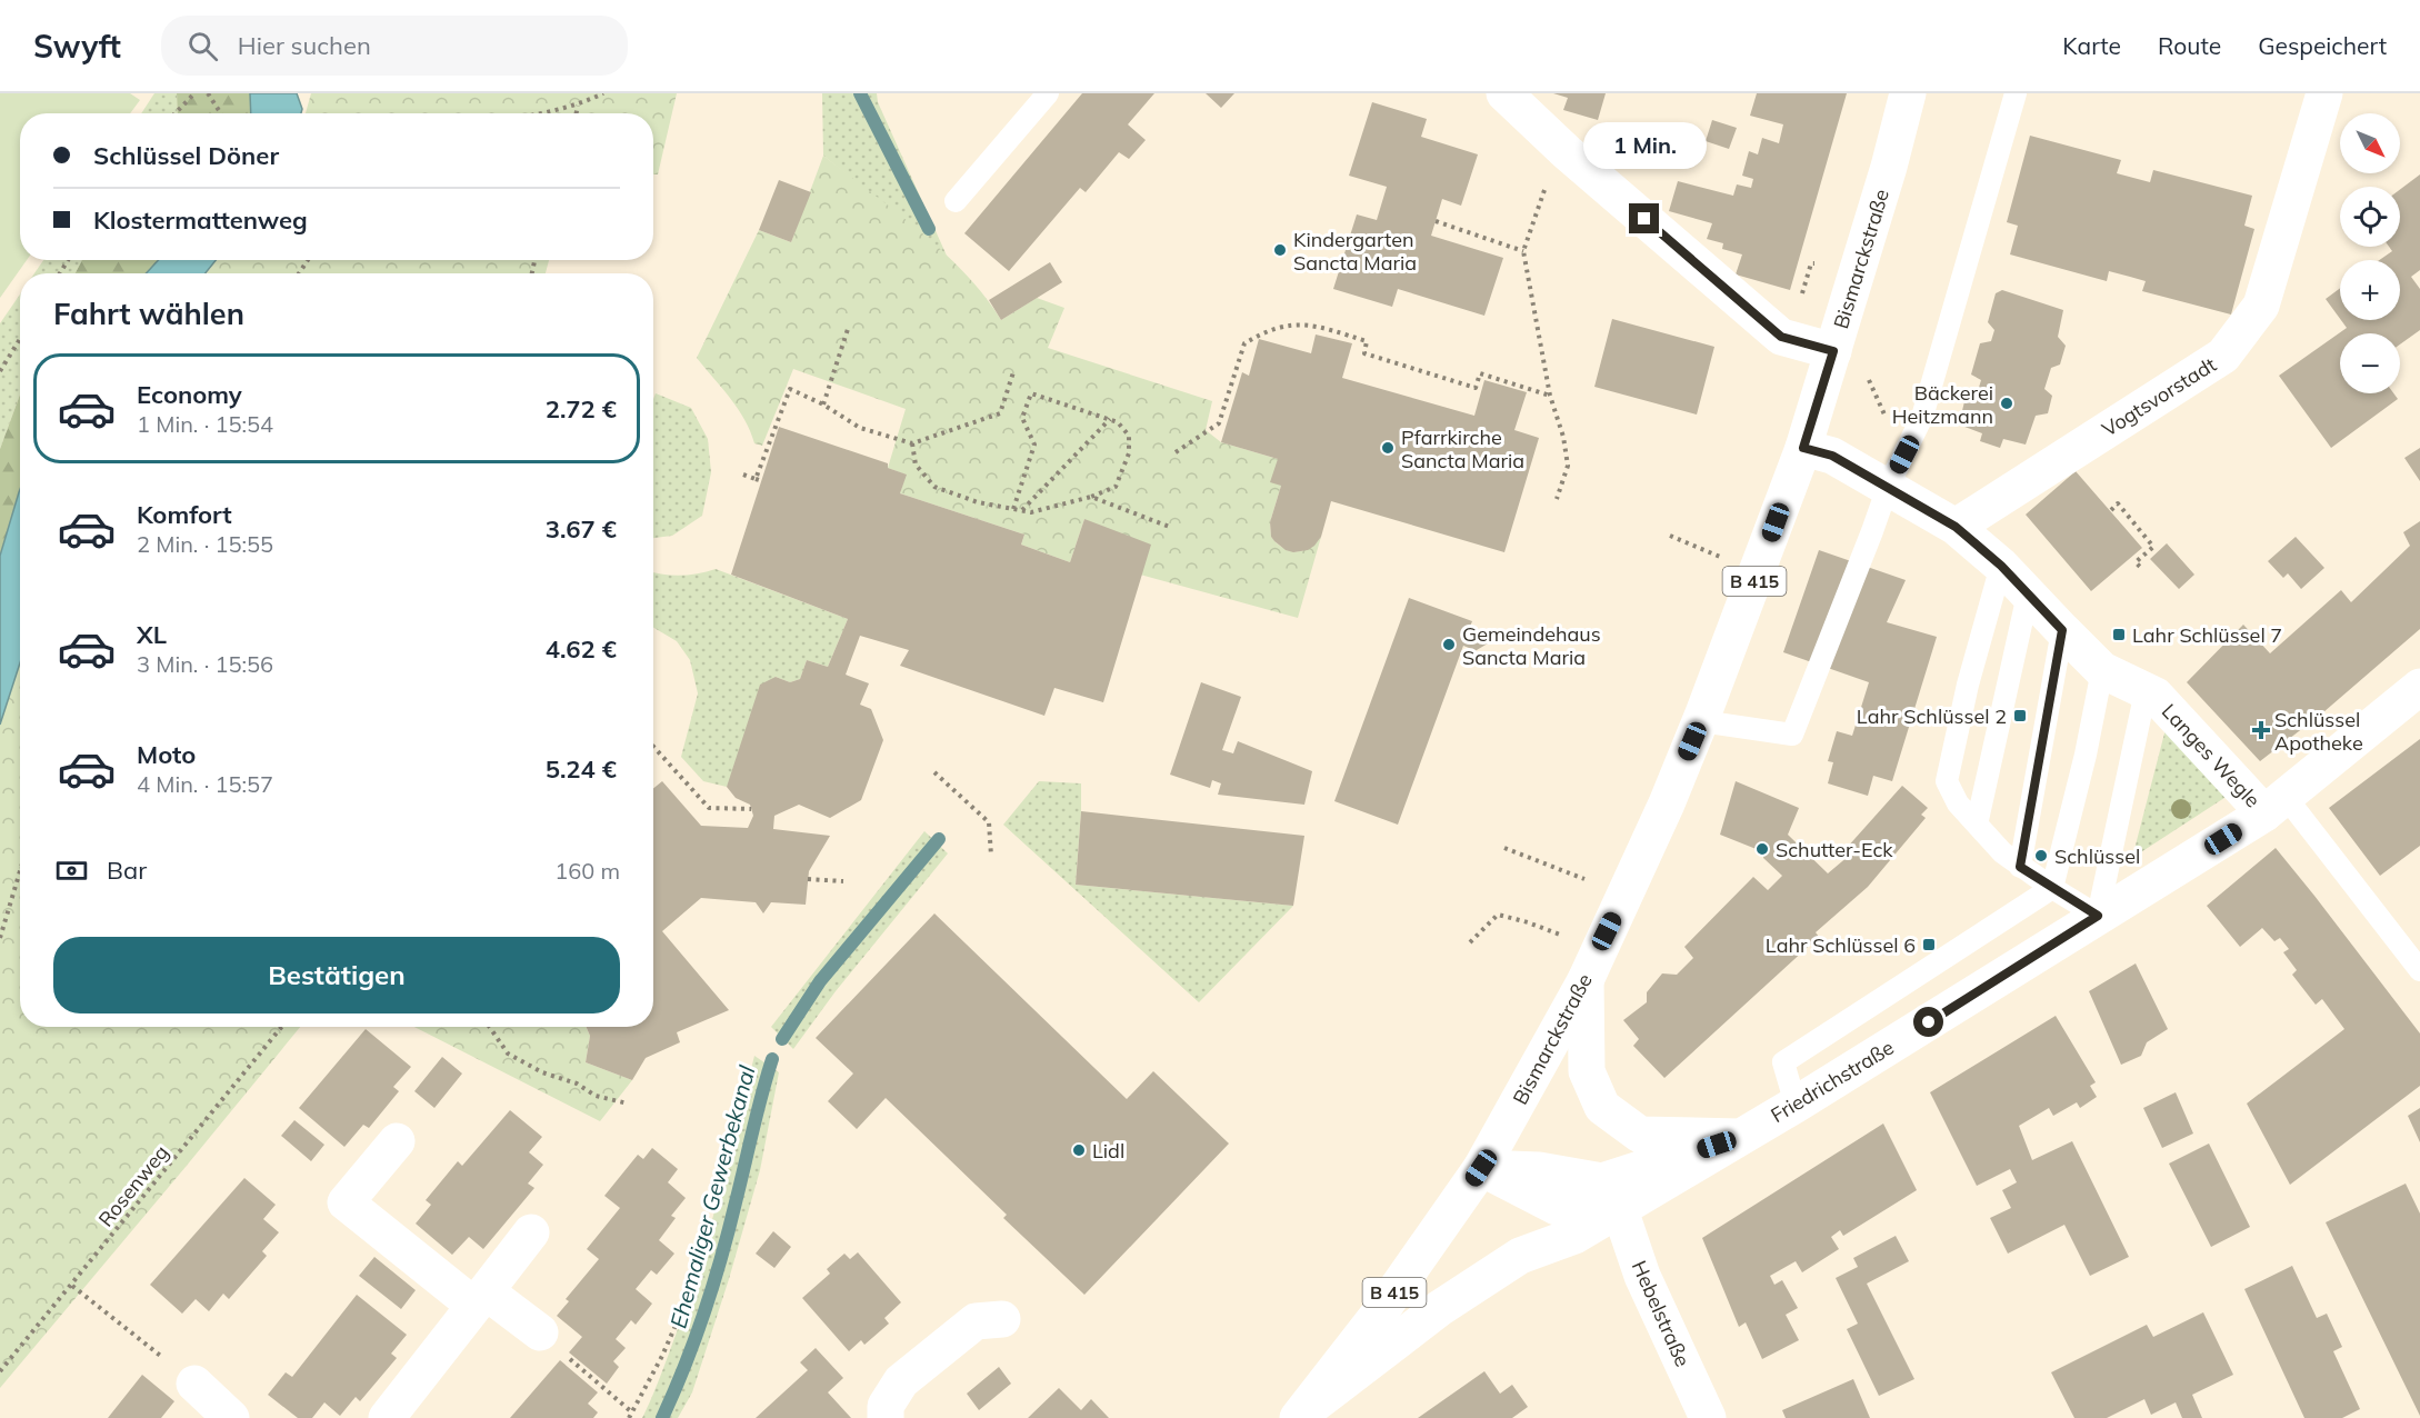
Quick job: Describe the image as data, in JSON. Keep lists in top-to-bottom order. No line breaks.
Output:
{"streets":{"street":["Bismarckstraße","Vogtsvorstadt","B 415","Langes Wegle","Friedrichstraße","Hebelstraße"],"path":["Rosenweg"]},"crossings":[["Bismarckstraße","Langes Wegle"],["Bismarckstraße","Friedrichstraße"],["Vogtsvorstadt","Langes Wegle"],["Langes Wegle","Friedrichstraße"],["Friedrichstraße","Hebelstraße"]],"water":["Ehemaliger Gewerbekanal"],"places":{"other":["Kindergarten Sancta Maria","Bäckerei Heitzmann","Pfarrkirche Sancta Maria","Gemeindehaus Sancta Maria","Schutter-Eck","Schlüssel","Lidl"],"transit":["Lahr Schlüssel 7","Lahr Schlüssel 2","Lahr Schlüssel 6"],"health":["Schlüssel Apotheke"]},"north":"bottom right","page":{"header":"Swyft","search":"Hier suchen","nav":["Karte","Route","Gespeichert"],"map_buttons":["+","−"],"banner":["Schlüssel Döner","Klostermattenweg"],"bubble":"1 Min.","heading":"Fahrt wählen","list":[{"name":"Economy","note":"1 Min. · 15:54","value":"2.72 €"},{"name":"Komfort","note":"2 Min. · 15:55","value":"3.67 €"},{"name":"XL","note":"3 Min. · 15:56","value":"4.62 €"},{"name":"Moto","note":"4 Min. · 15:57","value":"5.24 €"}],"pay":["Bar","160 m"],"buttons":"Bestätigen"}}
